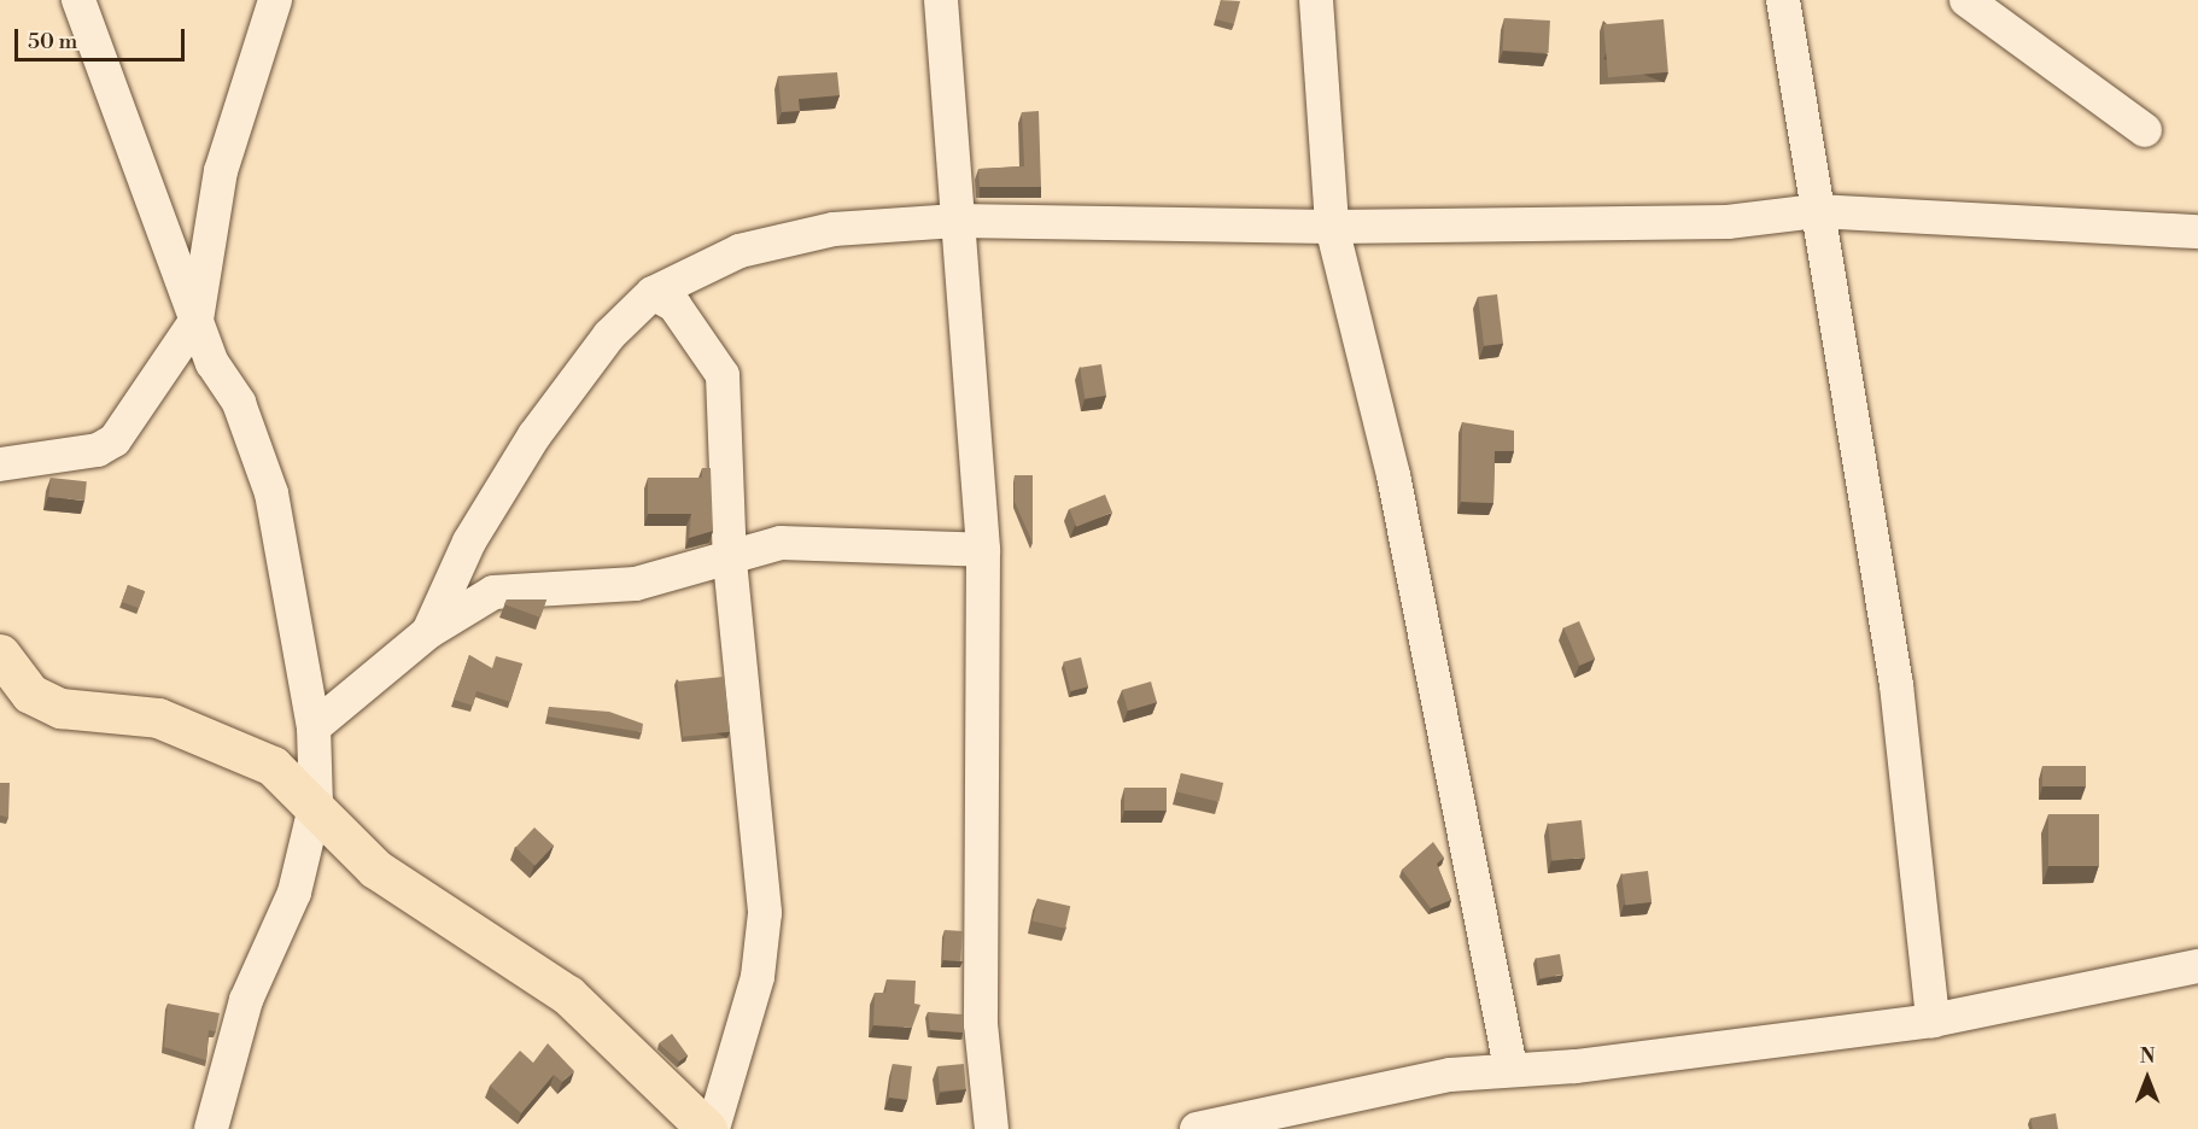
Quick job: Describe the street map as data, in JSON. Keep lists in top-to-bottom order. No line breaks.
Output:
{"scale_bar":"50 m","north":"top"}
